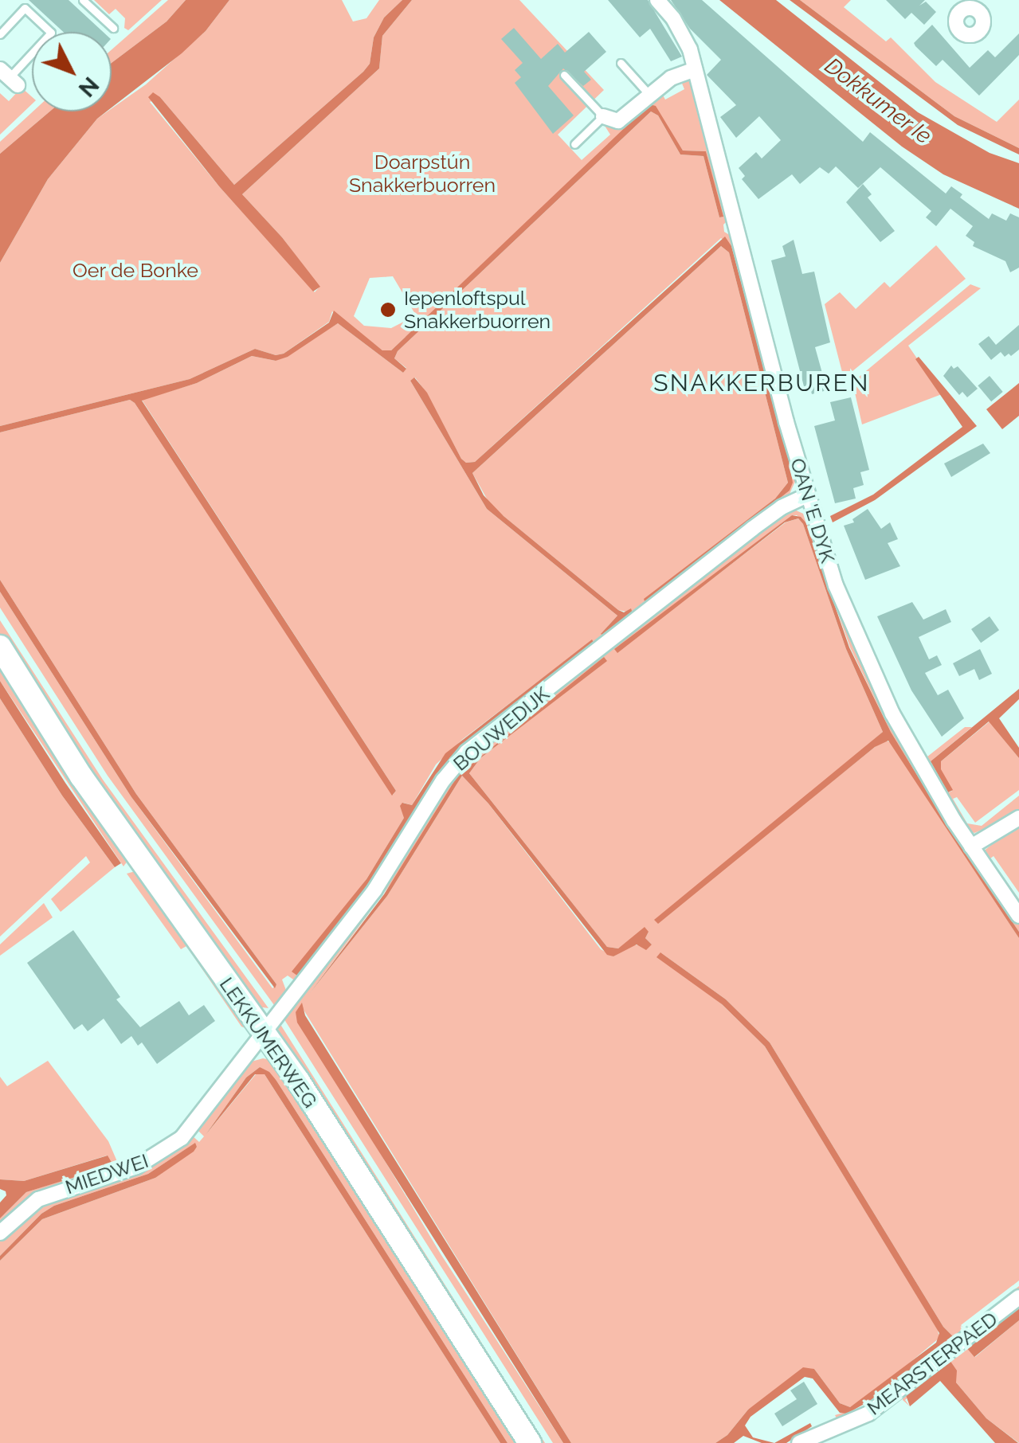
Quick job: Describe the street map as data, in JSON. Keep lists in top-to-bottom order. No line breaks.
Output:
{"streets":{"main road":["LEKKUMERWEG"],"street":["OAN 'E DYK","BOUWEDIJK","MIEDWEI","MEARSTERPAED"]},"crossings":[["OAN 'E DYK","BOUWEDIJK"],["BOUWEDIJK","LEKKUMERWEG"],["BOUWEDIJK","MIEDWEI"],["LEKKUMERWEG","MIEDWEI"]],"districts":["SNAKKERBUREN"],"water":["Dokkumer Ie"],"parks":["Doarpstún Snakkerbuorren","Oer de Bonke"],"places":["Iepenloftspul Snakkerbuorren"],"north":"bottom right"}
